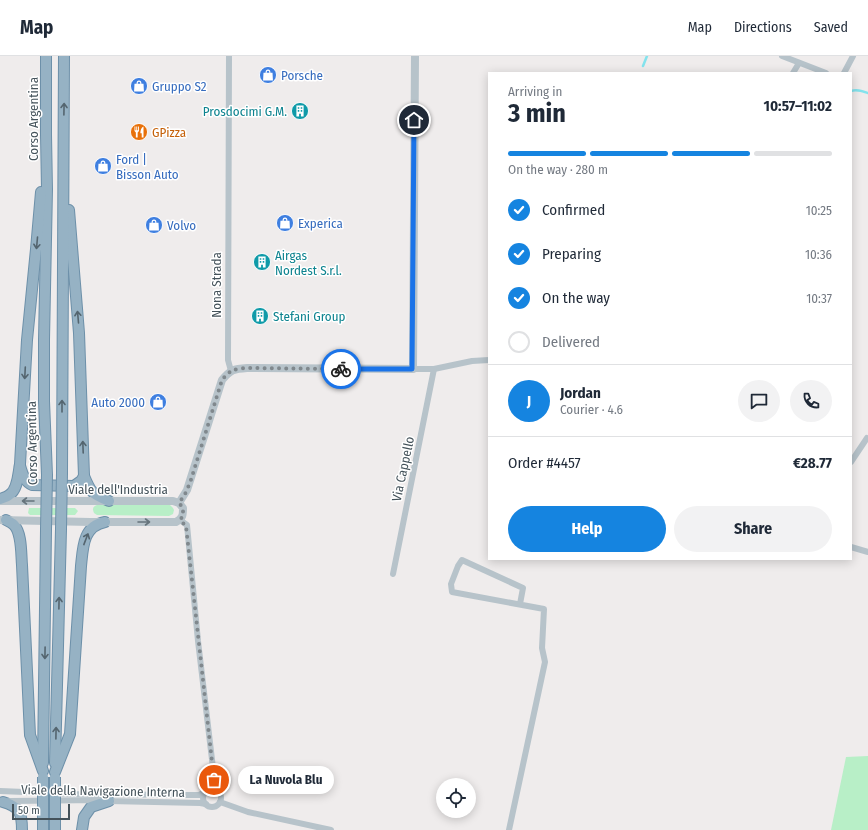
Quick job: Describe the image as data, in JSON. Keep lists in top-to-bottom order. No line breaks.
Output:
{"streets":{"highway":["Corso Argentina"],"street":["Nona Strada","Via Cappello","Viale dell'Industria","Viale della Navigazione Interna"]},"places":{"shop":["Porsche","Gruppo S2","Ford | Bisson Auto","Experica","Volvo","Auto 2000"],"building":["Prosdocimi G.M.","Airgas Nordest S.r.l.","Stefani Group"],"restaurant":["GPizza"],"other":["La Nuvola Blu"]},"scale_bar":"50 m","page":{"header":"Map","nav":["Map","Directions","Saved"],"heading":["3 min","Arriving in","10:57–11:02"],"panel":["Jordan","Courier · 4.6","Order #4457","€28.77"],"bar":"On the way · 280 m","list":[["Confirmed","10:25"],["Preparing","10:36"],["On the way","10:37"],"Delivered"],"round":"J","buttons":["Help","Share"],"bubble":"La Nuvola Blu","scale":"50 m"}}
